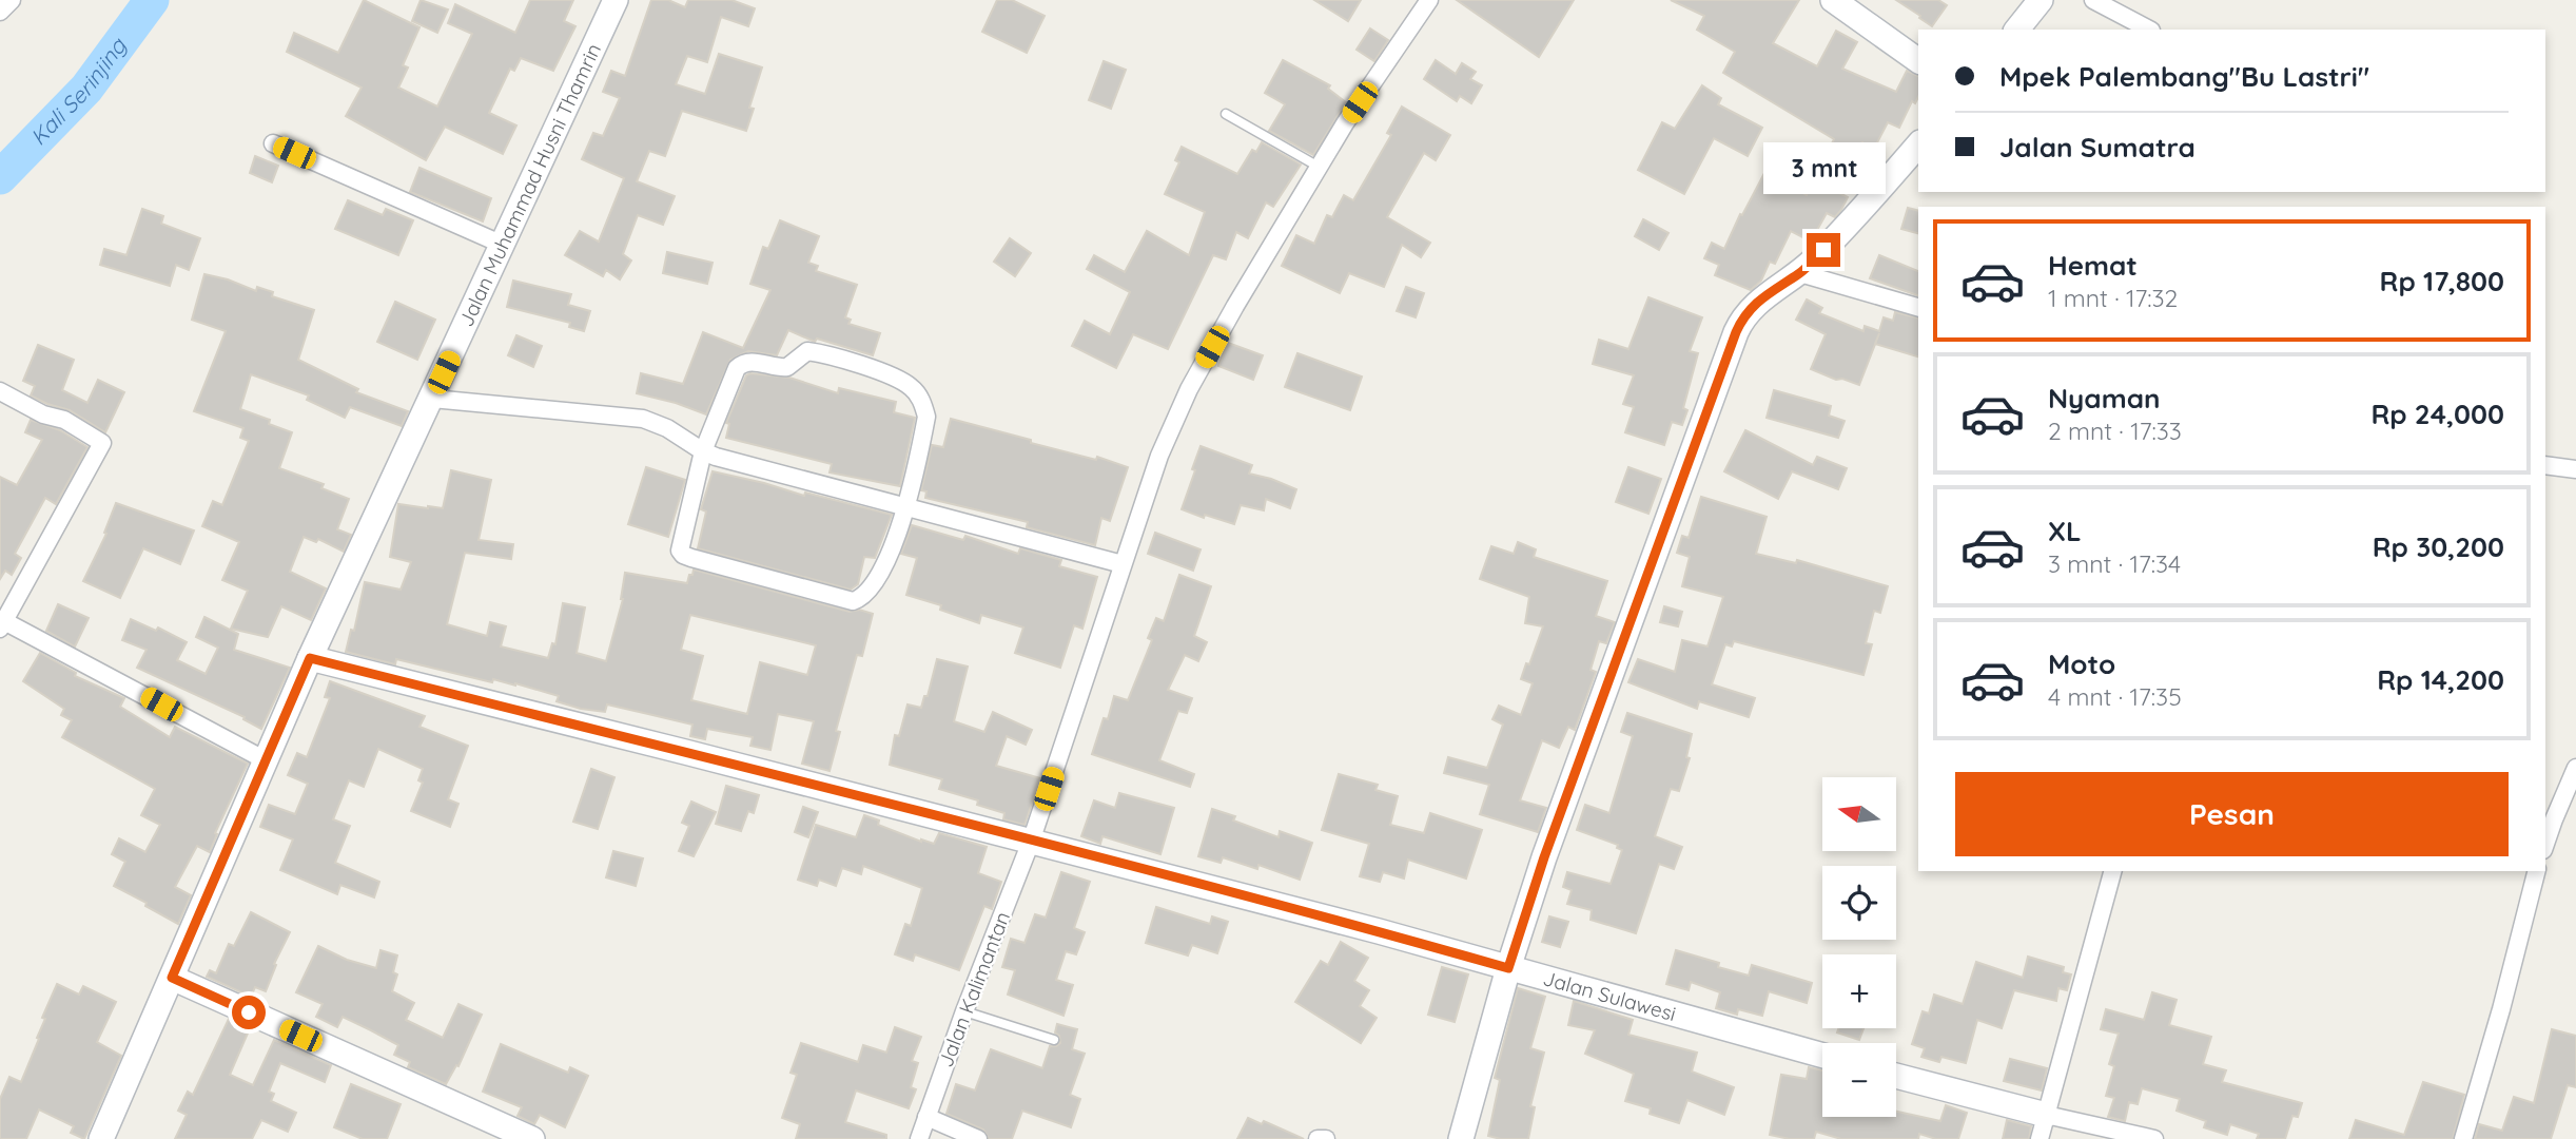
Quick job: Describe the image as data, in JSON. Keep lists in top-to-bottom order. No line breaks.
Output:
{"streets":{"street":["Jalan Muhammad Husni Thamrin","Jalan Kalimantan","Jalan Sulawesi"]},"crossings":[["Jalan Muhammad Husni Thamrin","Jalan Sulawesi"],["Jalan Kalimantan","Jalan Sulawesi"]],"water":["Kali Serinjing"],"north":"left","page":{"banner":["Mpek Palembang\"Bu Lastri\"","Jalan Sumatra"],"bubble":"3 mnt","list":[{"name":"Hemat","note":"1 mnt · 17:32","value":"Rp 17,800"},{"name":"Nyaman","note":"2 mnt · 17:33","value":"Rp 24,000"},{"name":"XL","note":"3 mnt · 17:34","value":"Rp 30,200"},{"name":"Moto","note":"4 mnt · 17:35","value":"Rp 14,200"}],"buttons":"Pesan","map_buttons":["+","−"]}}
